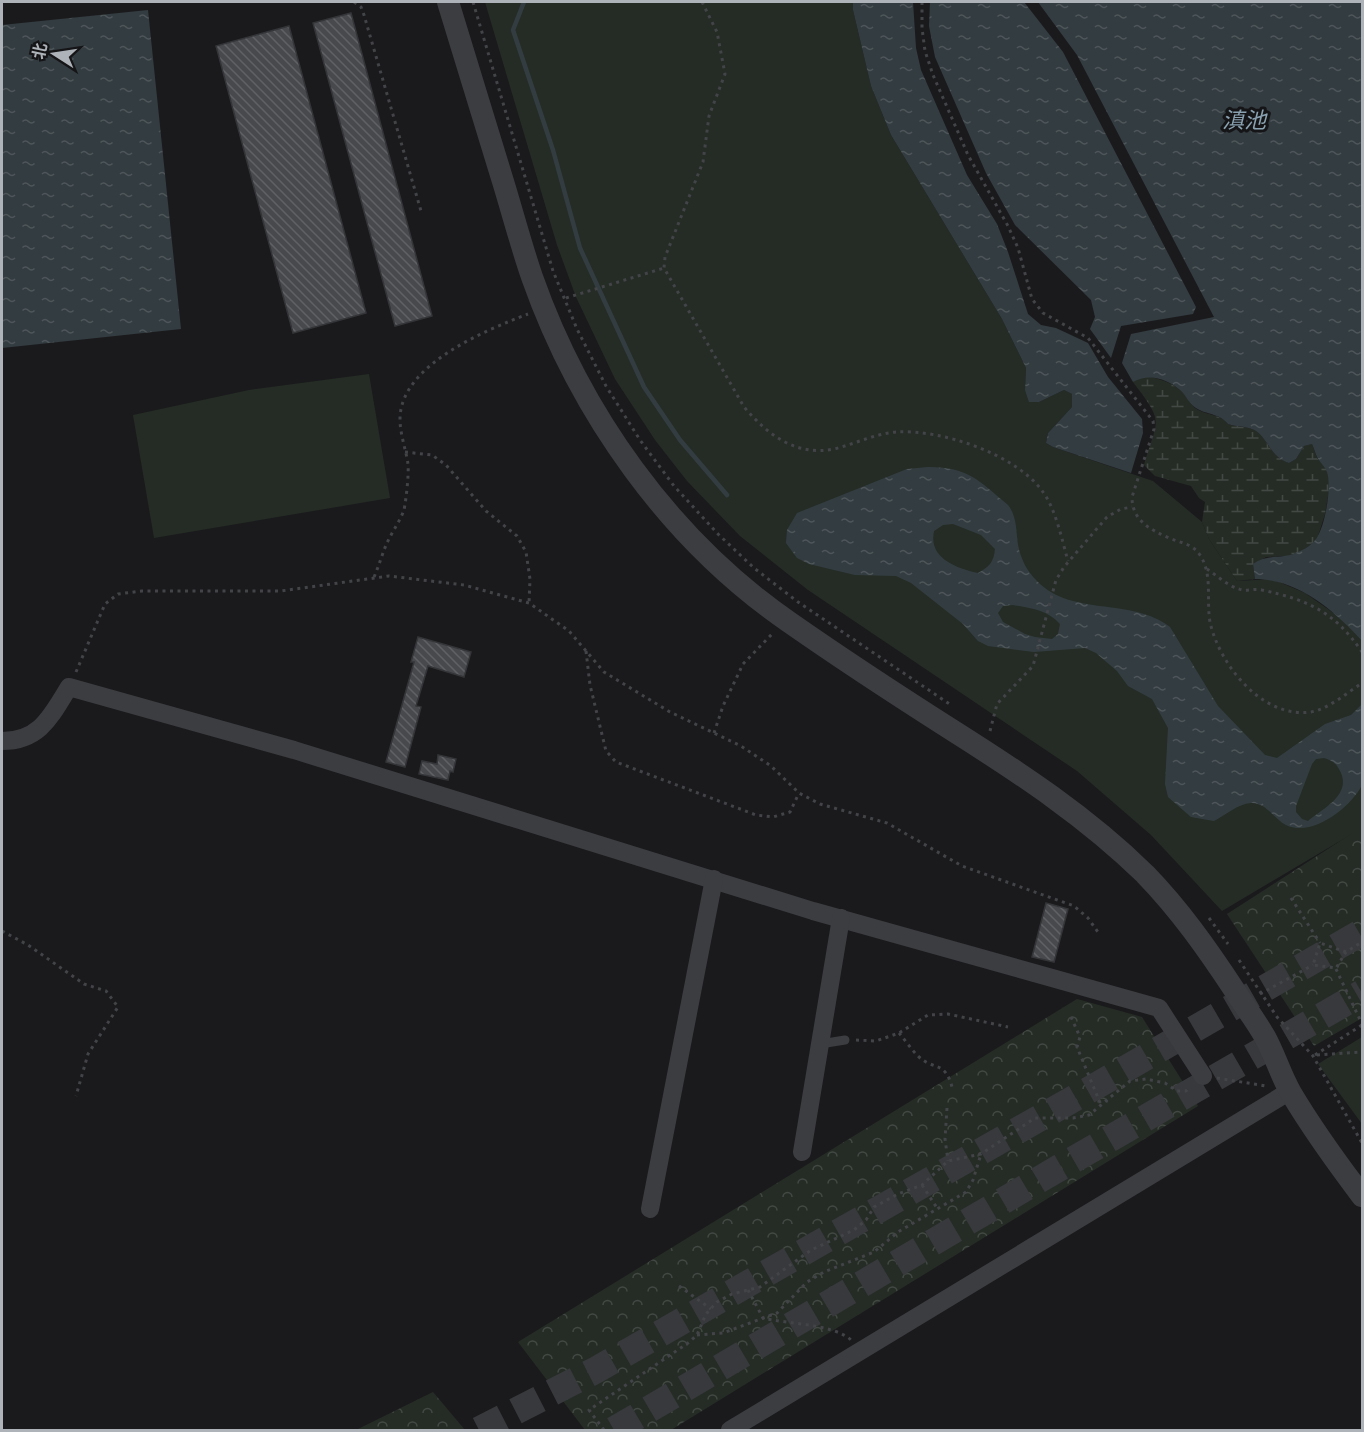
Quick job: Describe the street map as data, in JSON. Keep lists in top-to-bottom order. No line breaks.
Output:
{"water":["滇池"],"north":"left"}
